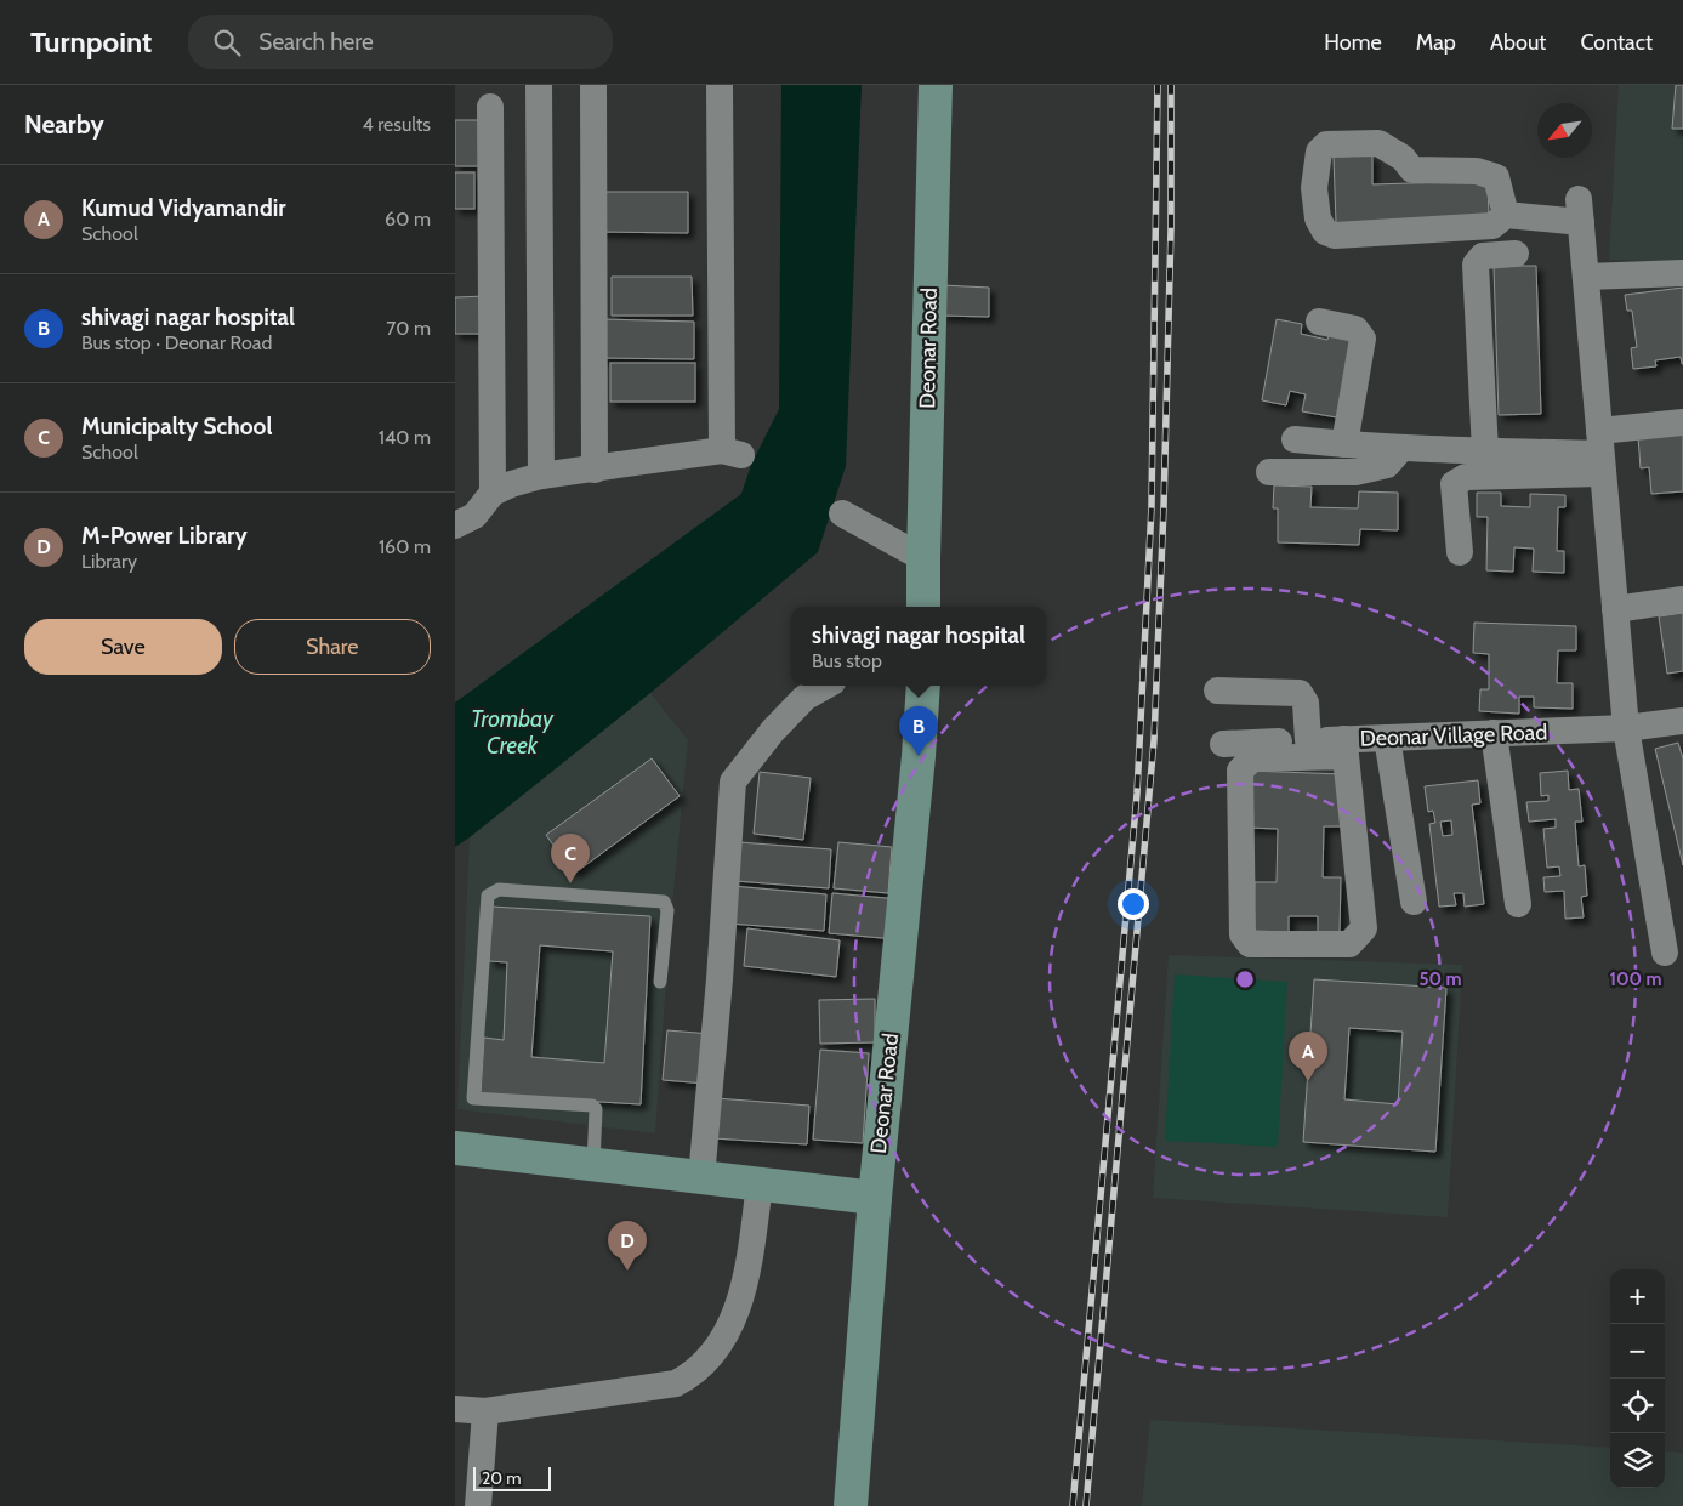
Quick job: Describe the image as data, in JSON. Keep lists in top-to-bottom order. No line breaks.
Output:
{"streets":{"street":["Deonar Road","Deonar Village Road"]},"water":["Trombay Creek"],"scale_bar":"20 m","north":"bottom left","page":{"header":"Turnpoint","search":"Search here","nav":["Home","Map","About","Contact"],"heading":["Nearby","4 results"],"list":[{"mark":"A","name":"Kumud Vidyamandir","note":"School","value":"60 m"},{"mark":"B","name":"shivagi nagar hospital","note":"Bus stop · Deonar Road","value":"70 m"},{"mark":"C","name":"Municipalty School","note":"School","value":"140 m"},{"mark":"D","name":"M-Power Library","note":"Library","value":"160 m"}],"buttons":["Save","Share"],"popup":["shivagi nagar hospital","Bus stop"],"pins":["B","C","A","D"],"map_buttons":["+","−"],"scale":"20 m"},"rings":["50 m","100 m"]}
